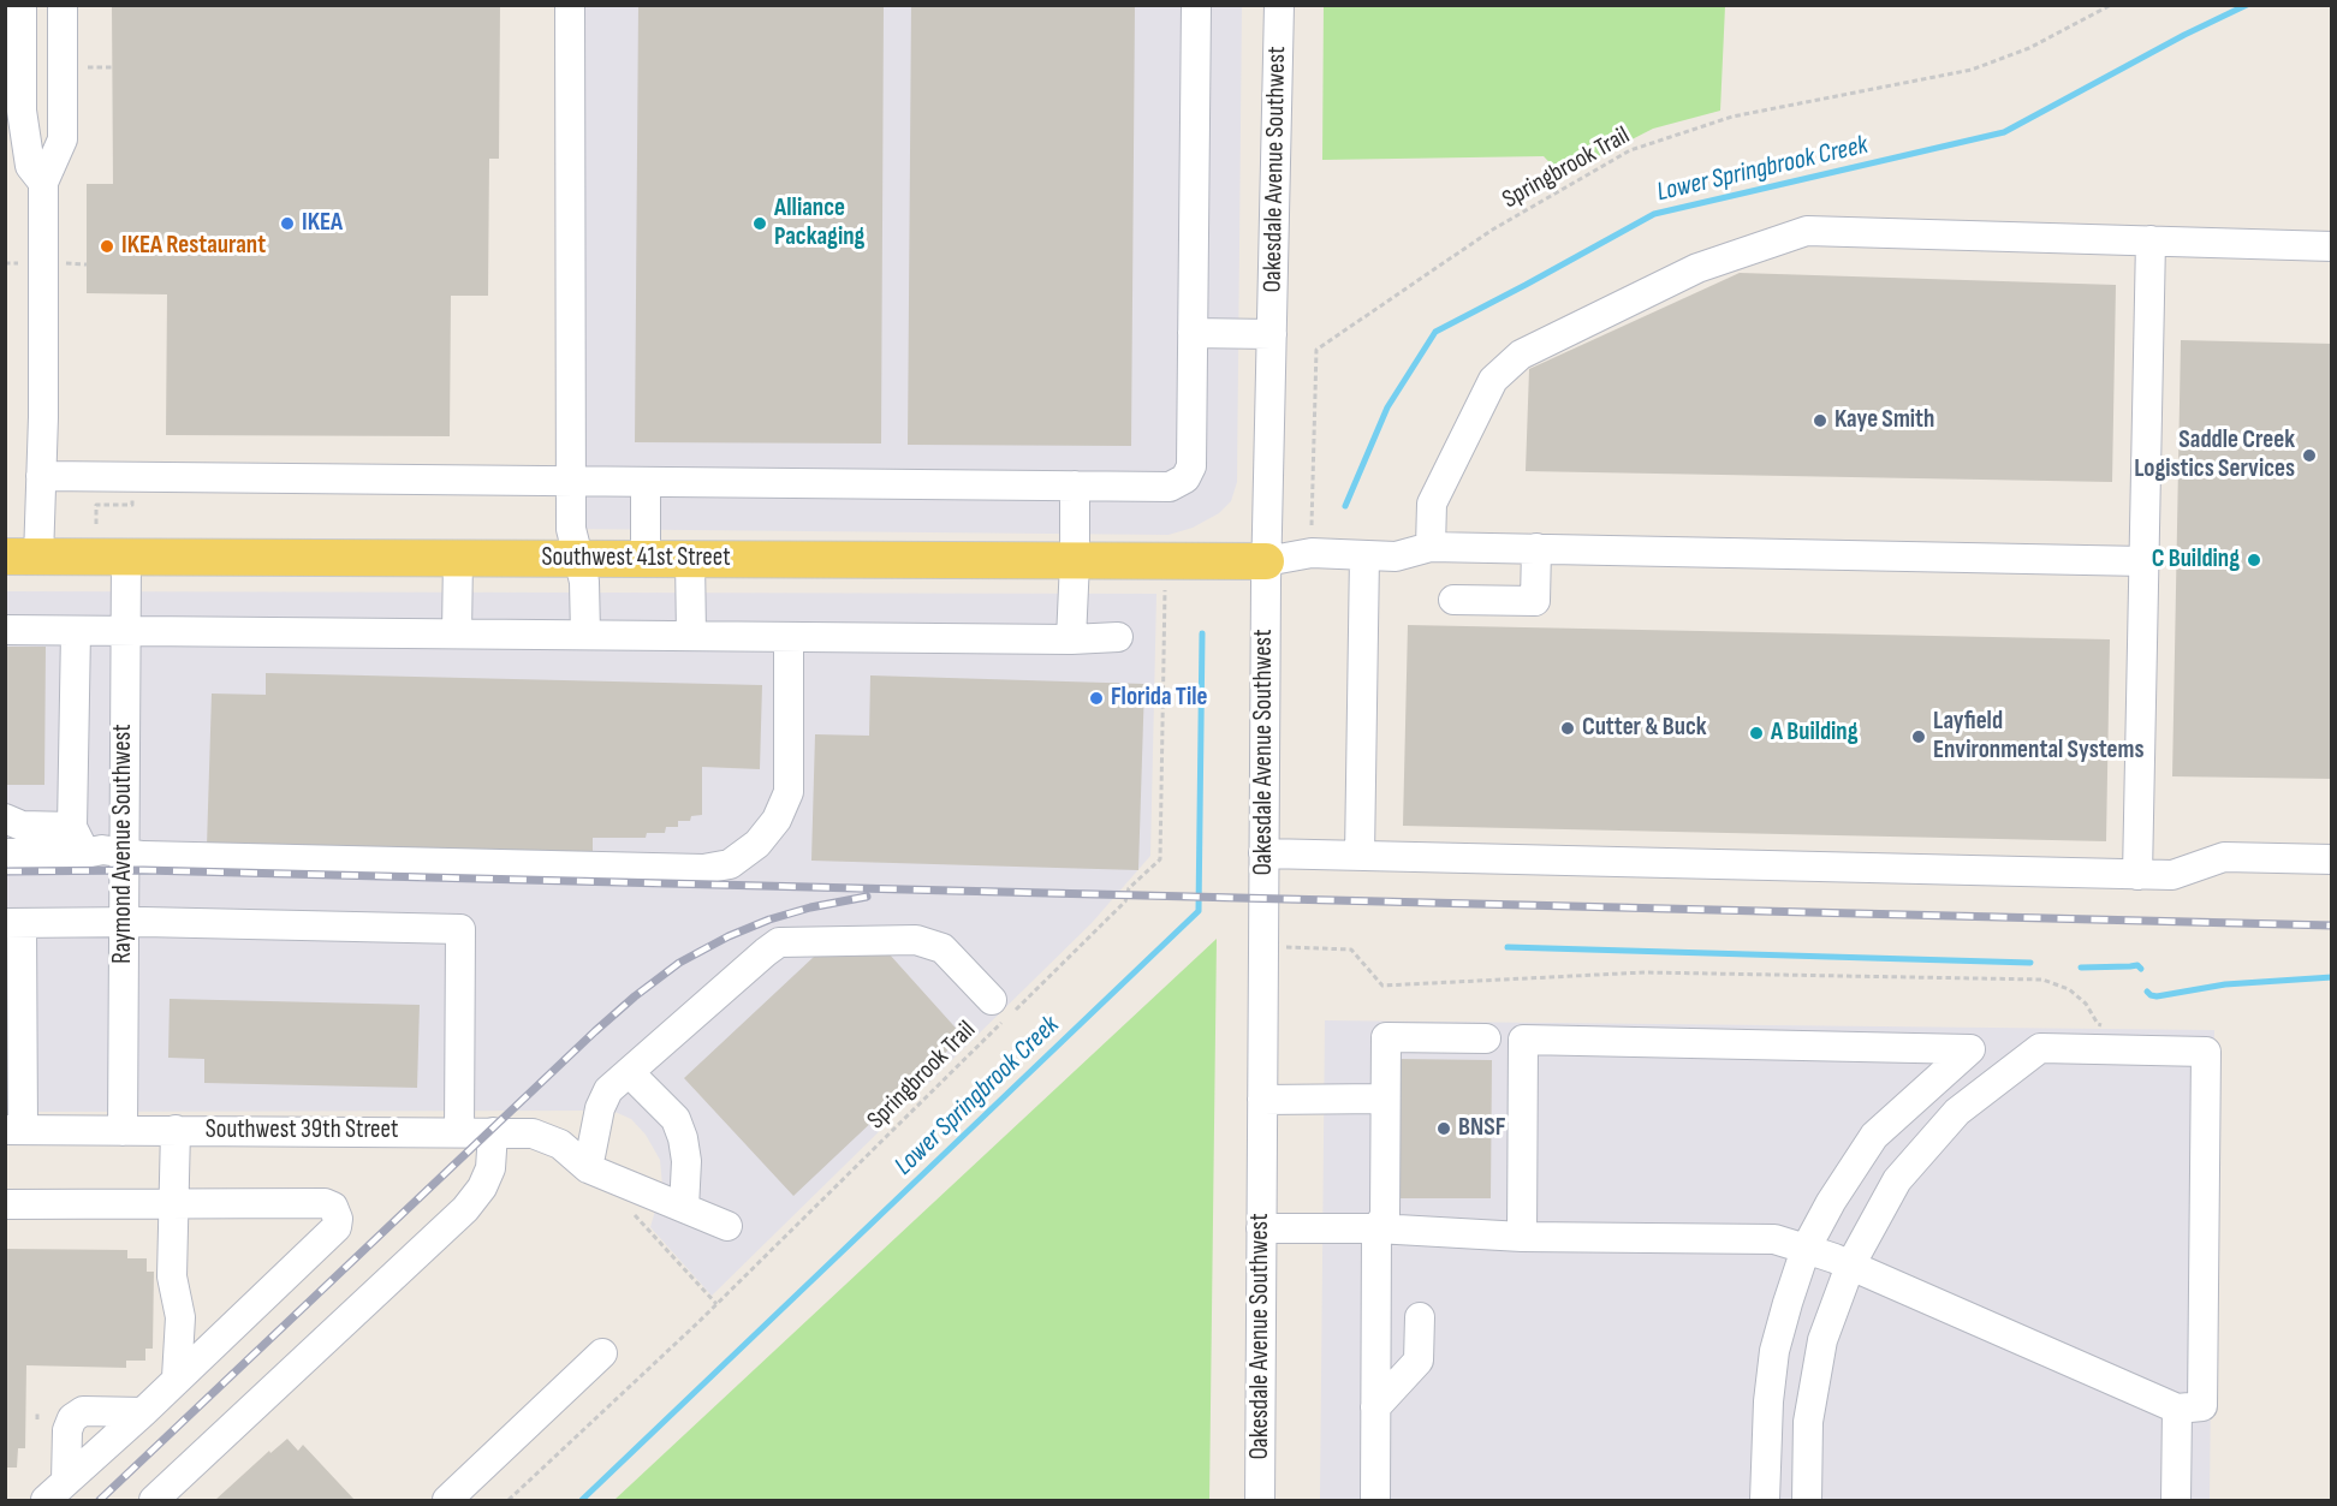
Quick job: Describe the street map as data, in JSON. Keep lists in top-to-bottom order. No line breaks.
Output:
{"streets":{"main road":["Southwest 41st Street"],"street":["Oakesdale Avenue Southwest","Raymond Avenue Southwest","Southwest 39th Street"],"path":["Springbrook Trail"]},"crossings":[["Oakesdale Avenue Southwest","Southwest 41st Street"],["Southwest 41st Street","Raymond Avenue Southwest"],["Raymond Avenue Southwest","Southwest 39th Street"]],"water":["Lower Springbrook Creek"],"places":["IKEA","Alliance Packaging","IKEA Restaurant","Kaye Smith","Saddle Creek Logistics Services","C Building","Florida Tile","Cutter & Buck","A Building","Layfield Environmental Systems","BNSF"]}
